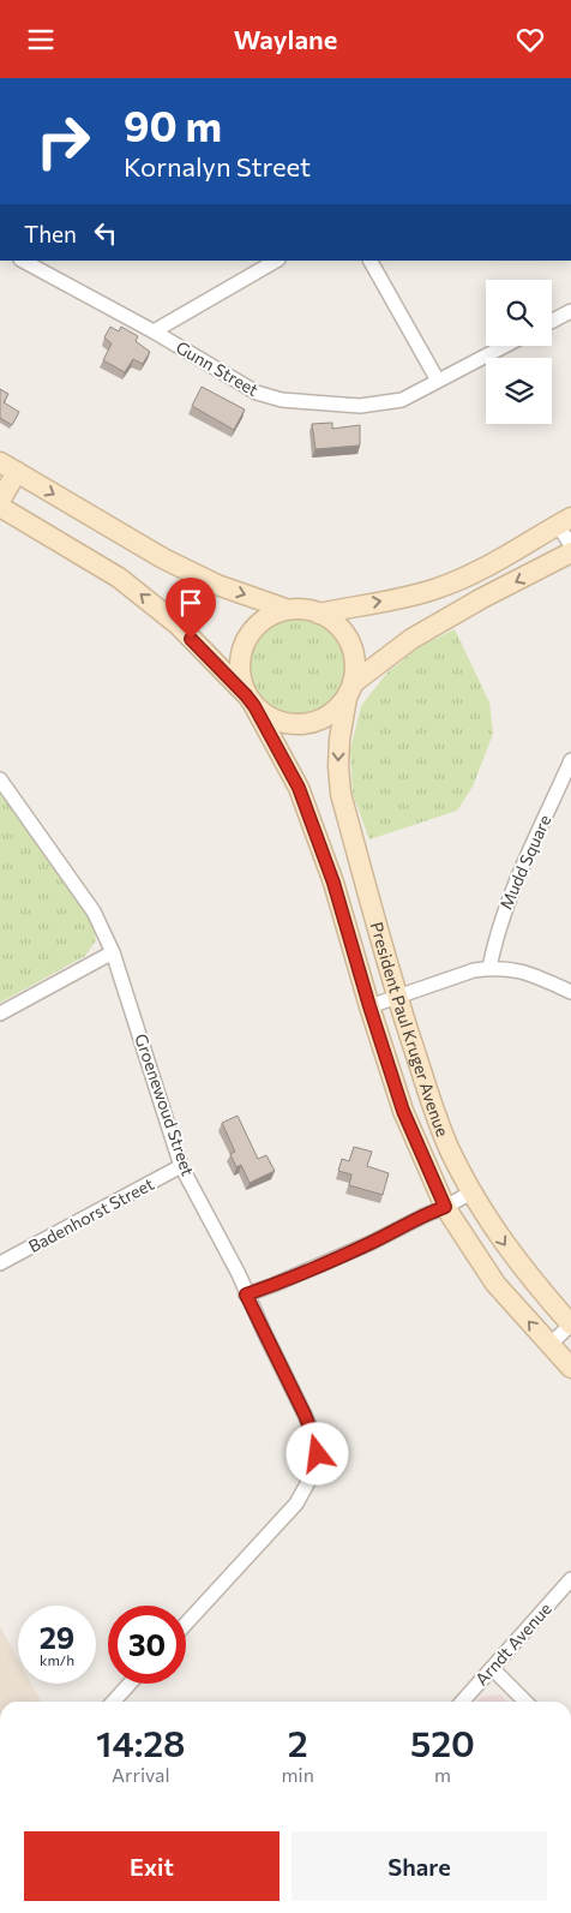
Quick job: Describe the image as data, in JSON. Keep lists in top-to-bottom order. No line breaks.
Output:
{"streets":{"street":["Gunn Street","Mudd Square","President Paul Kruger Avenue","Groenewoud Street","Badenhorst Street","Arndt Avenue"]},"crossings":[["Groenewoud Street","Badenhorst Street"]],"page":{"header":"Waylane","turn":["90 m","Kornalyn Street"],"then":"Then","speed":"29 km/h","limit":"30","eta":["14:28","Arrival","2","min","520","m"],"buttons":["Exit","Share"]}}
